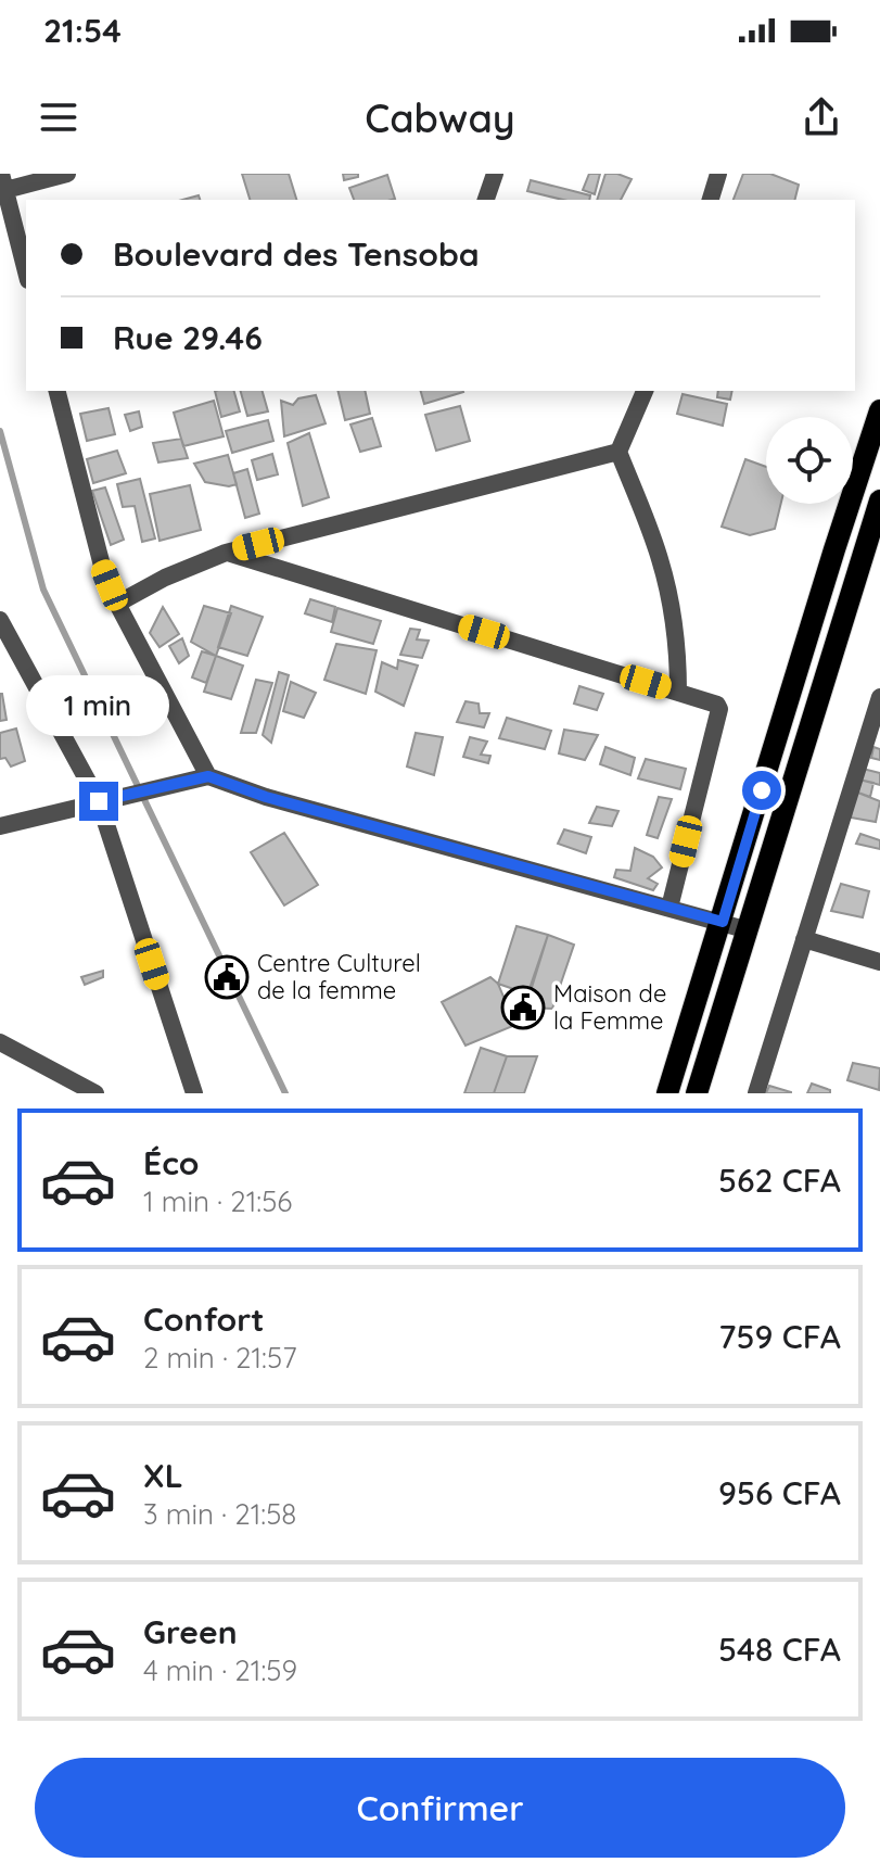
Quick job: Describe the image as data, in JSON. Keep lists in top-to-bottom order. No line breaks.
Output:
{"places":{"public building":["Centre Culturel de la femme","Maison de la Femme"]},"page":{"status":"21:54","header":"Cabway","banner":["Boulevard des Tensoba","Rue 29.46"],"bubble":"1 min","list":[{"name":"Éco","note":"1 min · 21:56","value":"562 CFA"},{"name":"Confort","note":"2 min · 21:57","value":"759 CFA"},{"name":"XL","note":"3 min · 21:58","value":"956 CFA"},{"name":"Green","note":"4 min · 21:59","value":"548 CFA"}],"buttons":"Confirmer"}}
